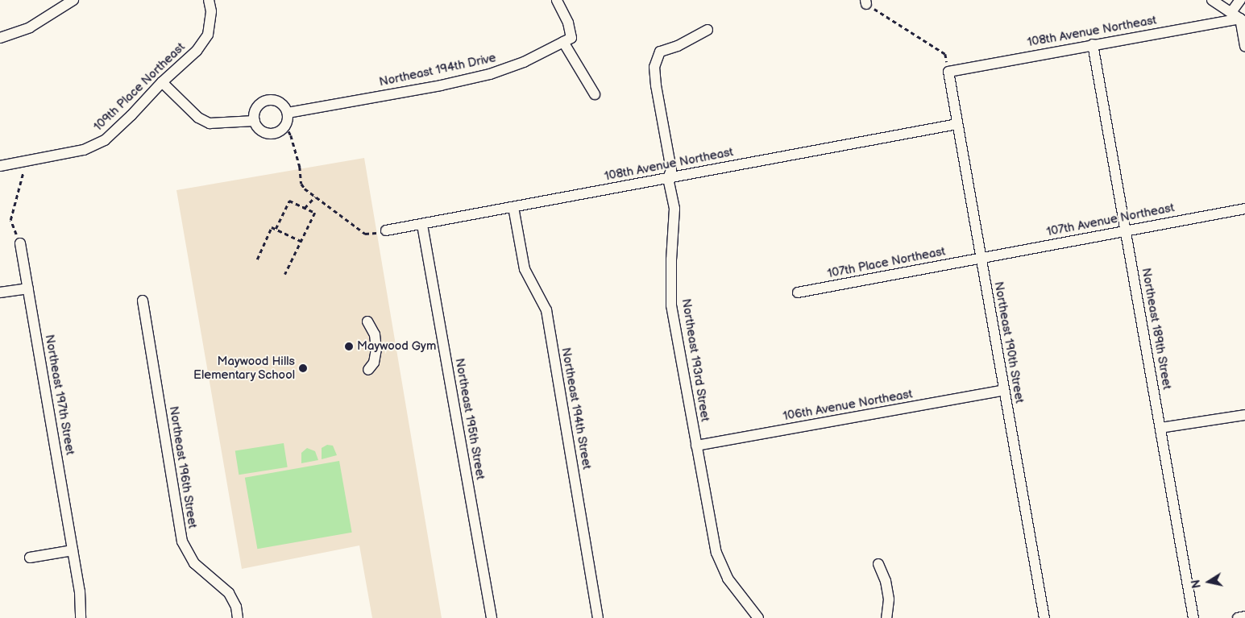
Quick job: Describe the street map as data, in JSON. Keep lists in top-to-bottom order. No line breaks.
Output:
{"streets":{"street":["108th Avenue Northeast","Northeast 194th Drive","109th Place Northeast","107th Avenue Northeast","107th Place Northeast","Northeast 189th Street","Northeast 190th Street","Northeast 193rd Street","Northeast 197th Street","106th Avenue Northeast","Northeast 194th Street","Northeast 195th Street","Northeast 196th Street"]},"crossings":[["108th Avenue Northeast","Northeast 189th Street"],["108th Avenue Northeast","Northeast 190th Street"],["108th Avenue Northeast","Northeast 193rd Street"],["108th Avenue Northeast","Northeast 194th Street"],["108th Avenue Northeast","Northeast 195th Street"],["107th Avenue Northeast","107th Place Northeast"],["107th Avenue Northeast","Northeast 189th Street"],["107th Avenue Northeast","Northeast 190th Street"],["107th Place Northeast","Northeast 190th Street"],["Northeast 190th Street","106th Avenue Northeast"],["Northeast 193rd Street","106th Avenue Northeast"]],"places":["Maywood Gym","Maywood Hills Elementary School"],"north":"left"}
